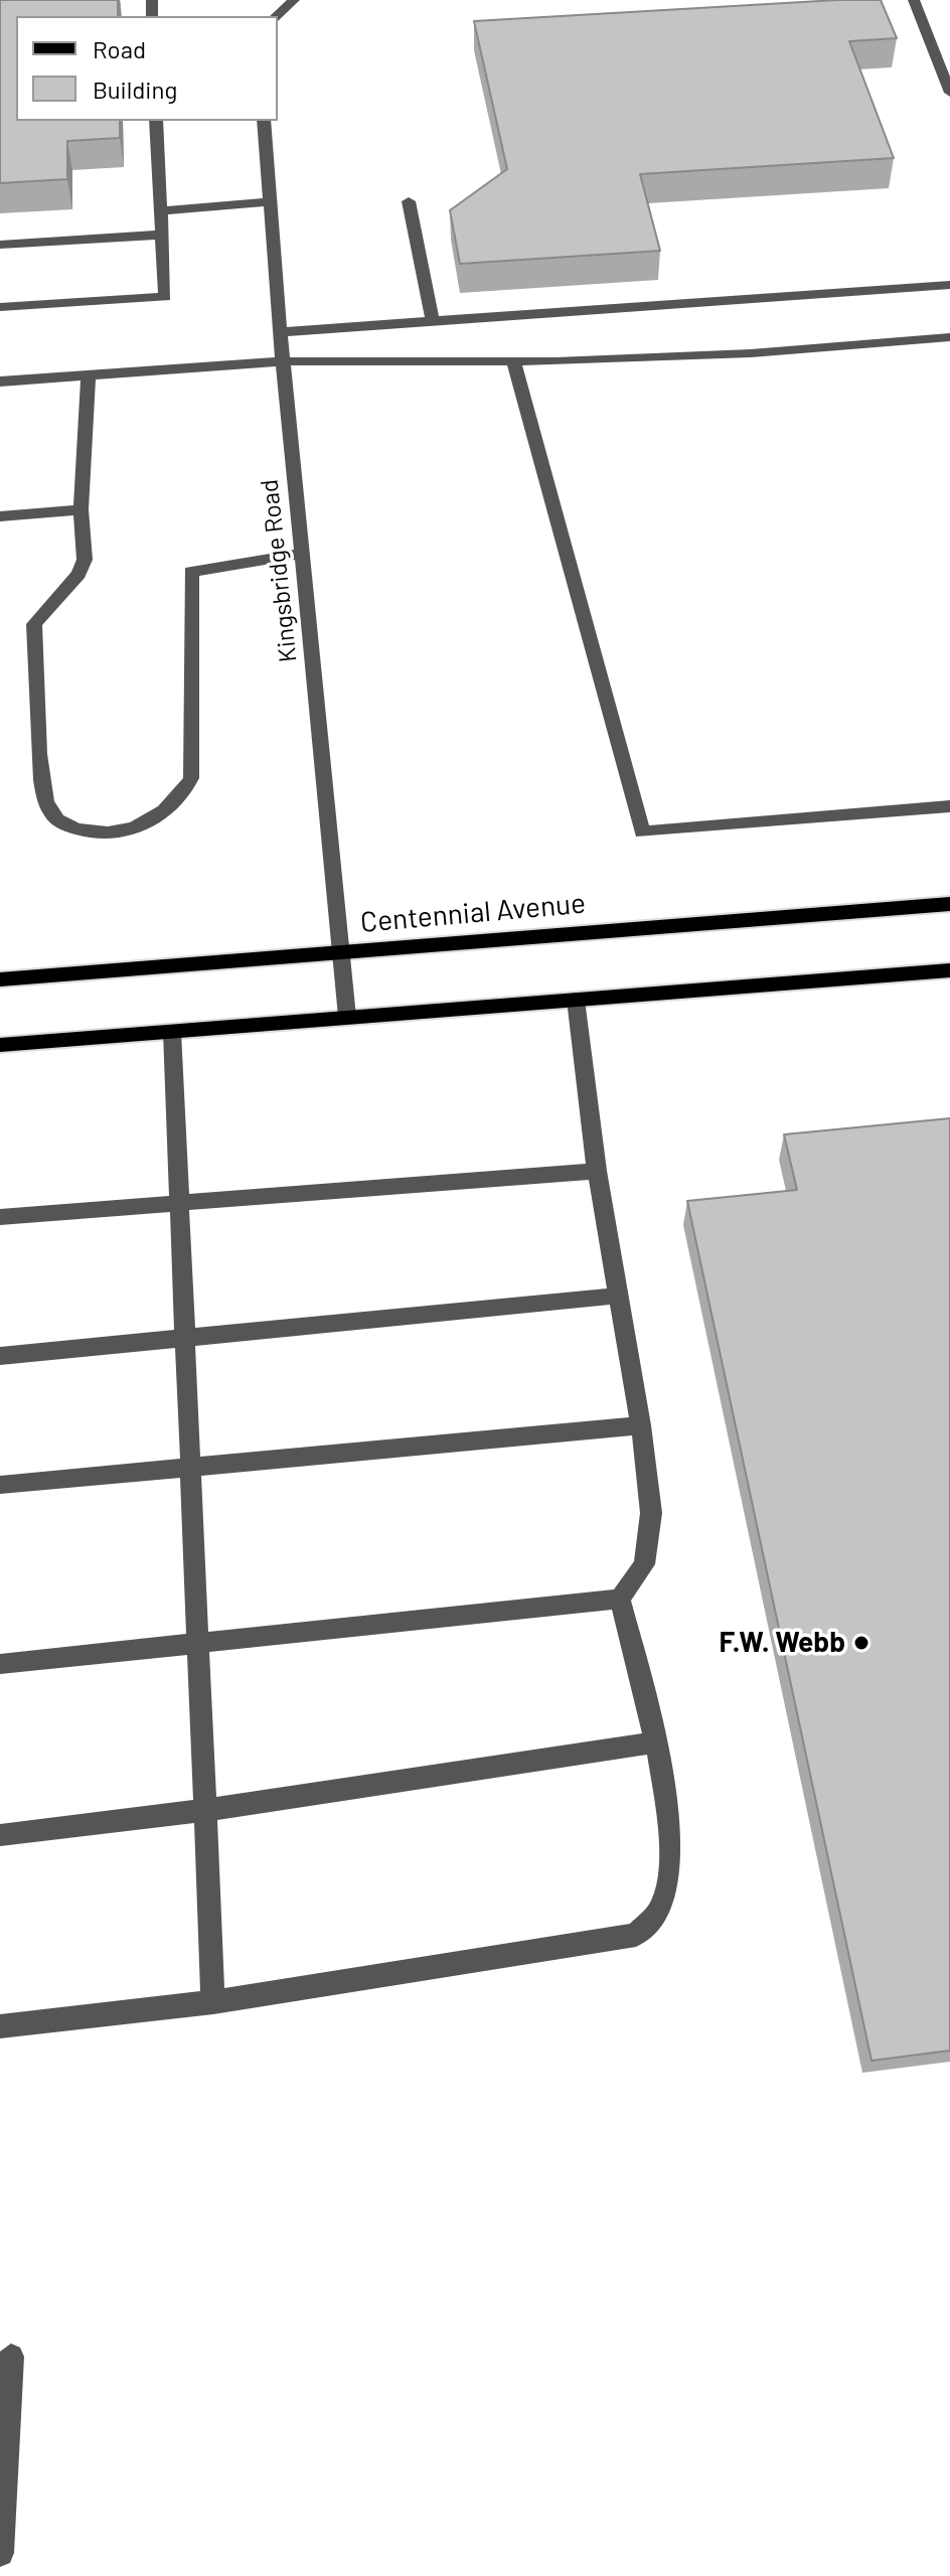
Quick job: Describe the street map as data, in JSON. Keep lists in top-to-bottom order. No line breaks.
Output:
{"streets":{"main road":["Centennial Avenue"],"street":["Kingsbridge Road"]},"crossings":[["Kingsbridge Road","Centennial Avenue"]],"places":["F.W. Webb"],"legend":["Road","Building"]}
